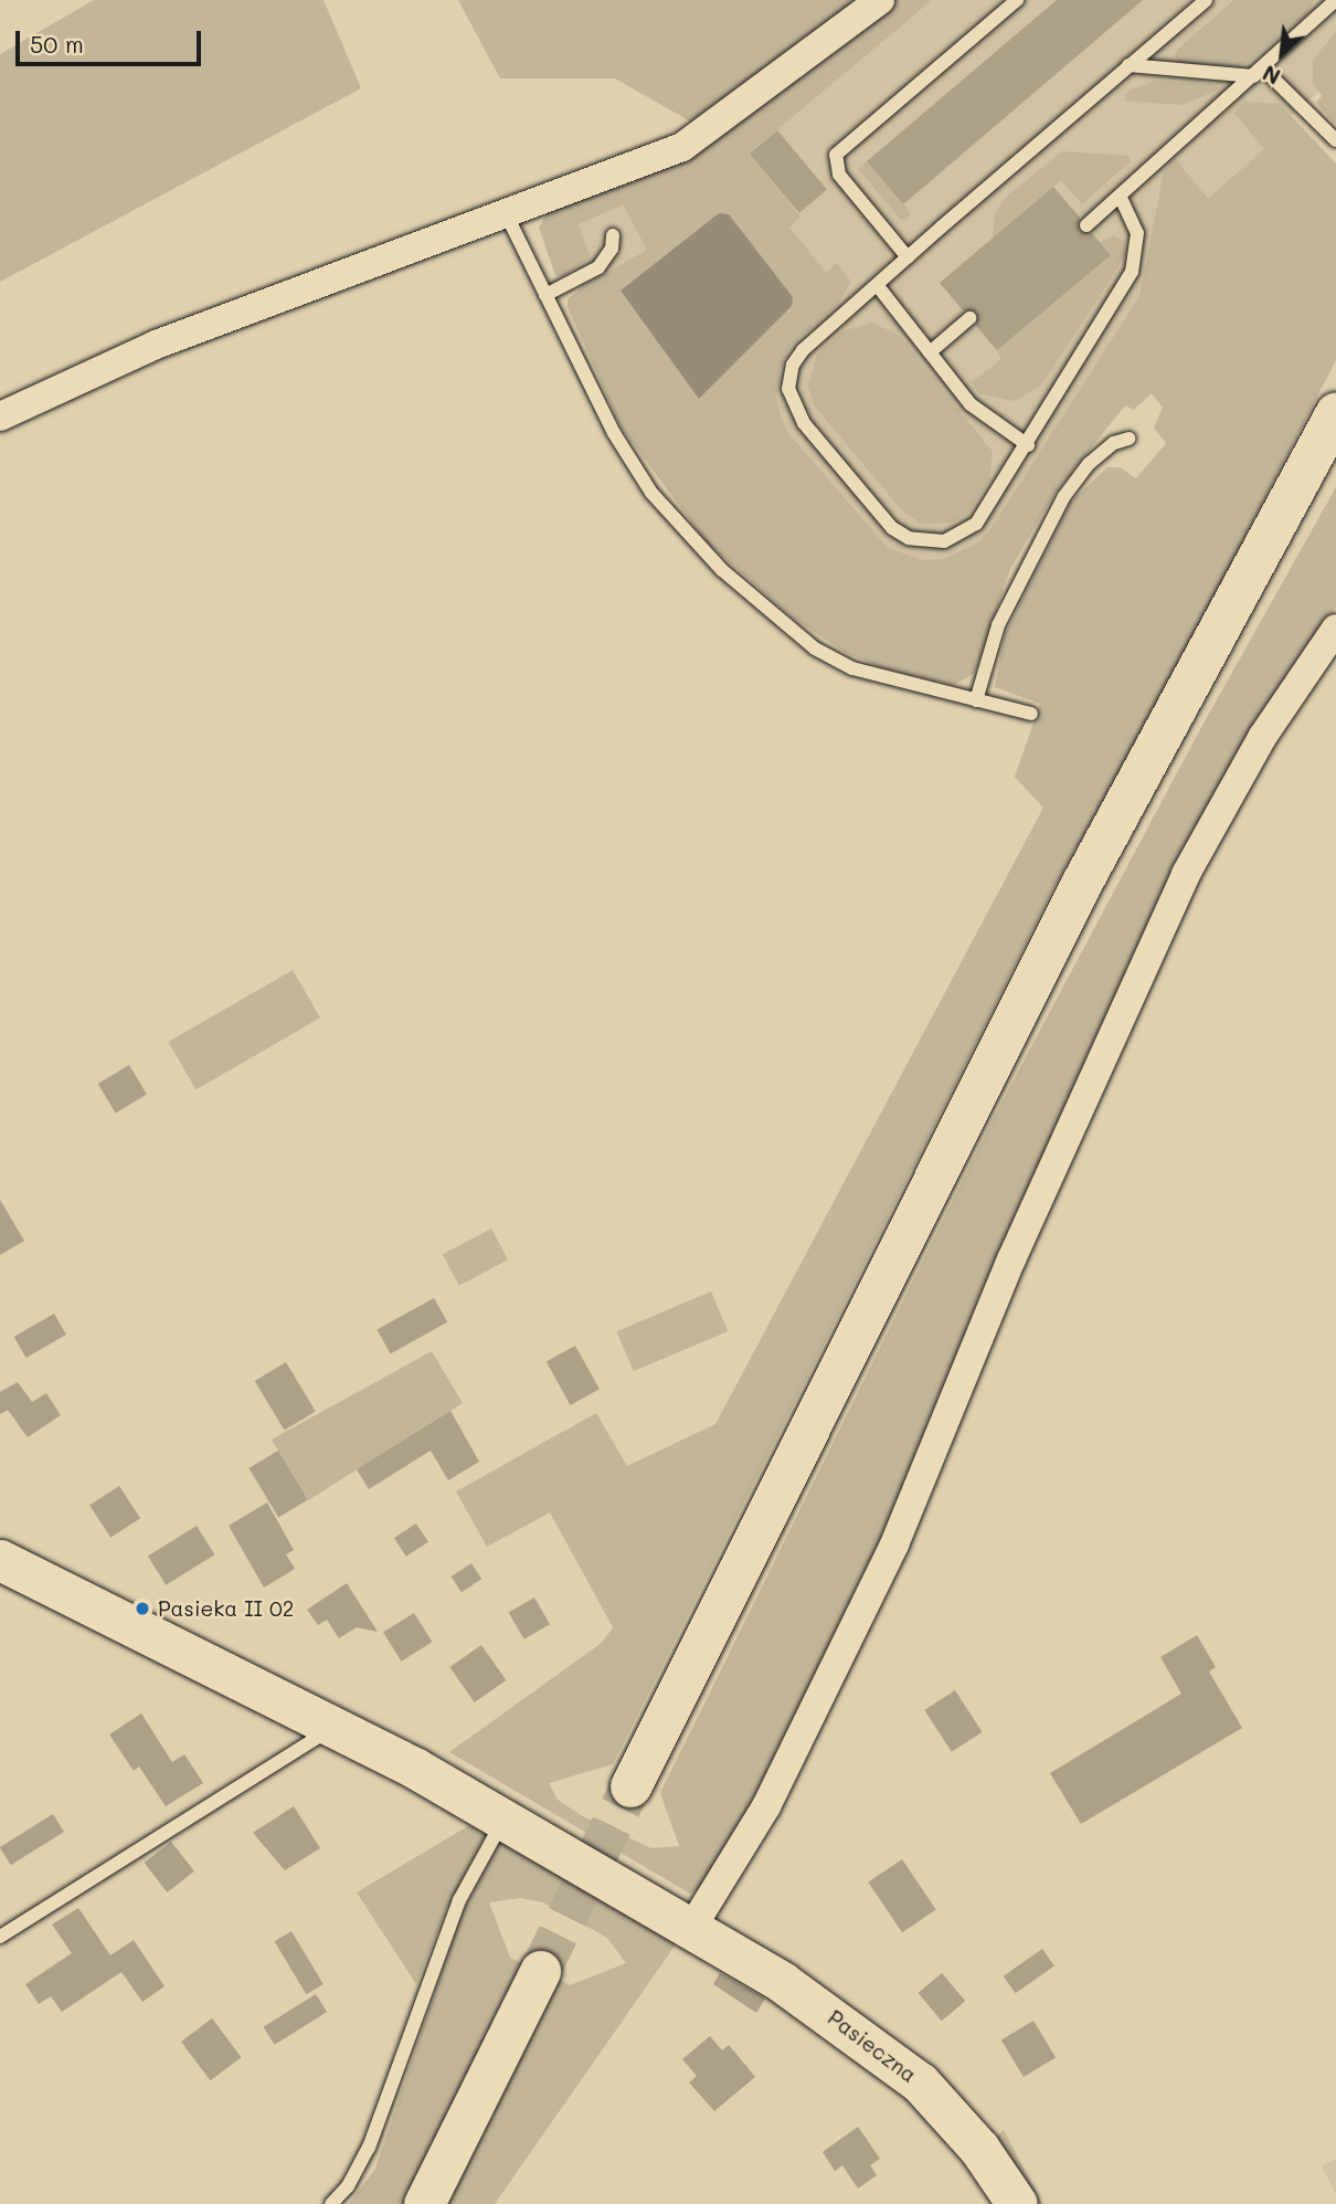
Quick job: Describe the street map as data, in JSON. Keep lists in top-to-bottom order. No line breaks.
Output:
{"streets":{"main road":["Pasieczna"]},"places":["Pasieka II 02"],"scale_bar":"50 m","north":"bottom left"}
